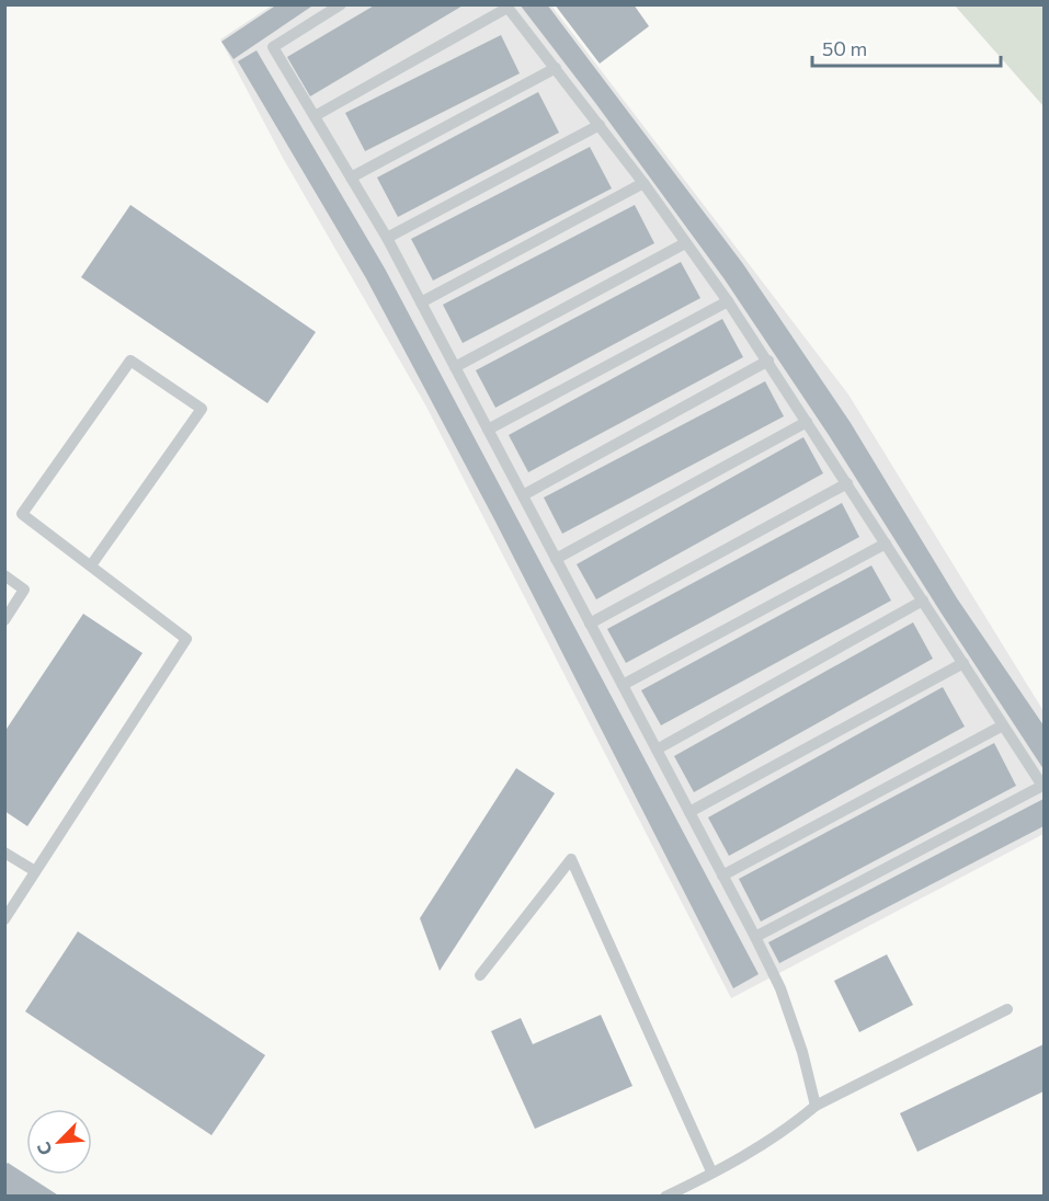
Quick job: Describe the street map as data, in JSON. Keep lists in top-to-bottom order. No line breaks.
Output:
{"scale_bar":"50 m","north":"bottom left"}
